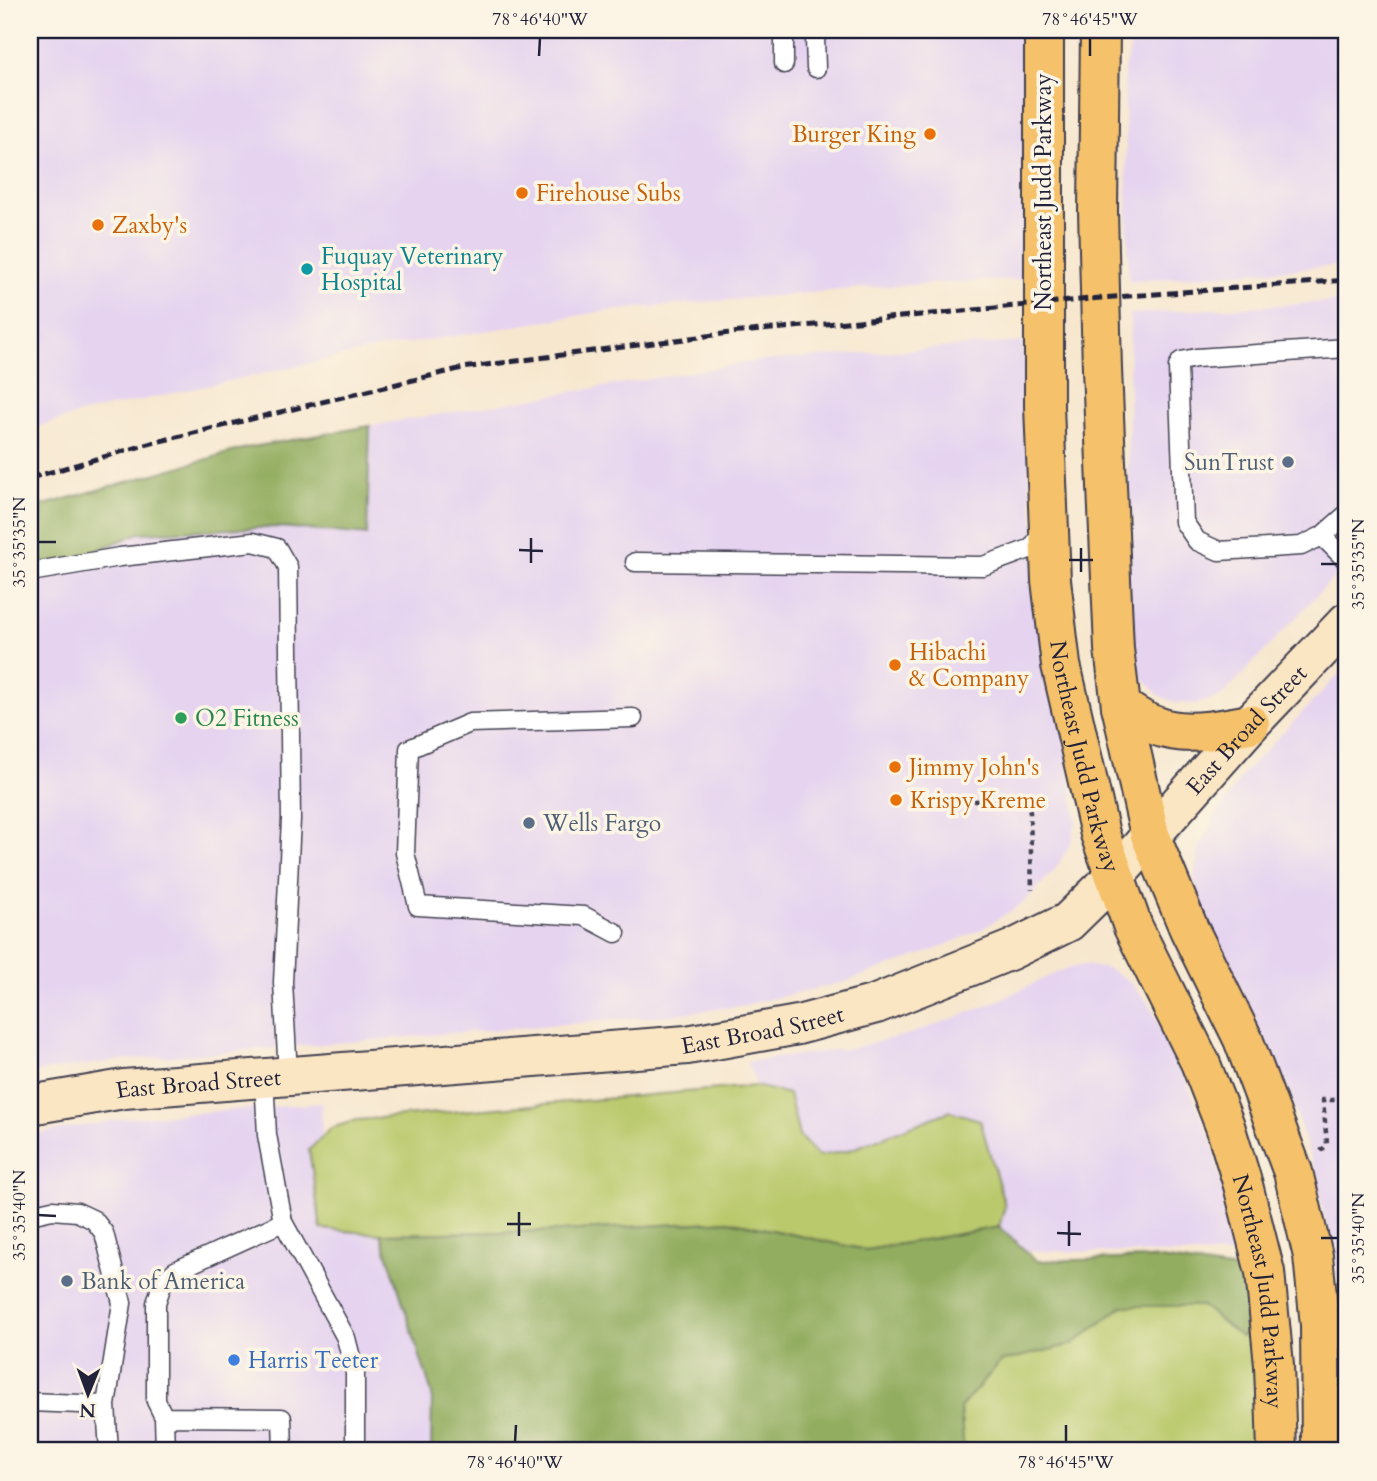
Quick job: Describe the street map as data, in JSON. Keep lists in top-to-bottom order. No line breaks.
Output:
{"streets":{"highway":["Northeast Judd Parkway"],"main road":["East Broad Street"]},"crossings":[["Northeast Judd Parkway","East Broad Street"]],"places":["Burger King","Firehouse Subs","Zaxby's","Fuquay Veterinary Hospital","SunTrust","Hibachi & Company","O2 Fitness","Jimmy John's","Krispy Kreme","Wells Fargo","Bank of America","Harris Teeter"],"north":"bottom","coordinates":["78°46'40\"W","78°46'45\"W","35°35'35\"N","35°35'40\"N"]}
